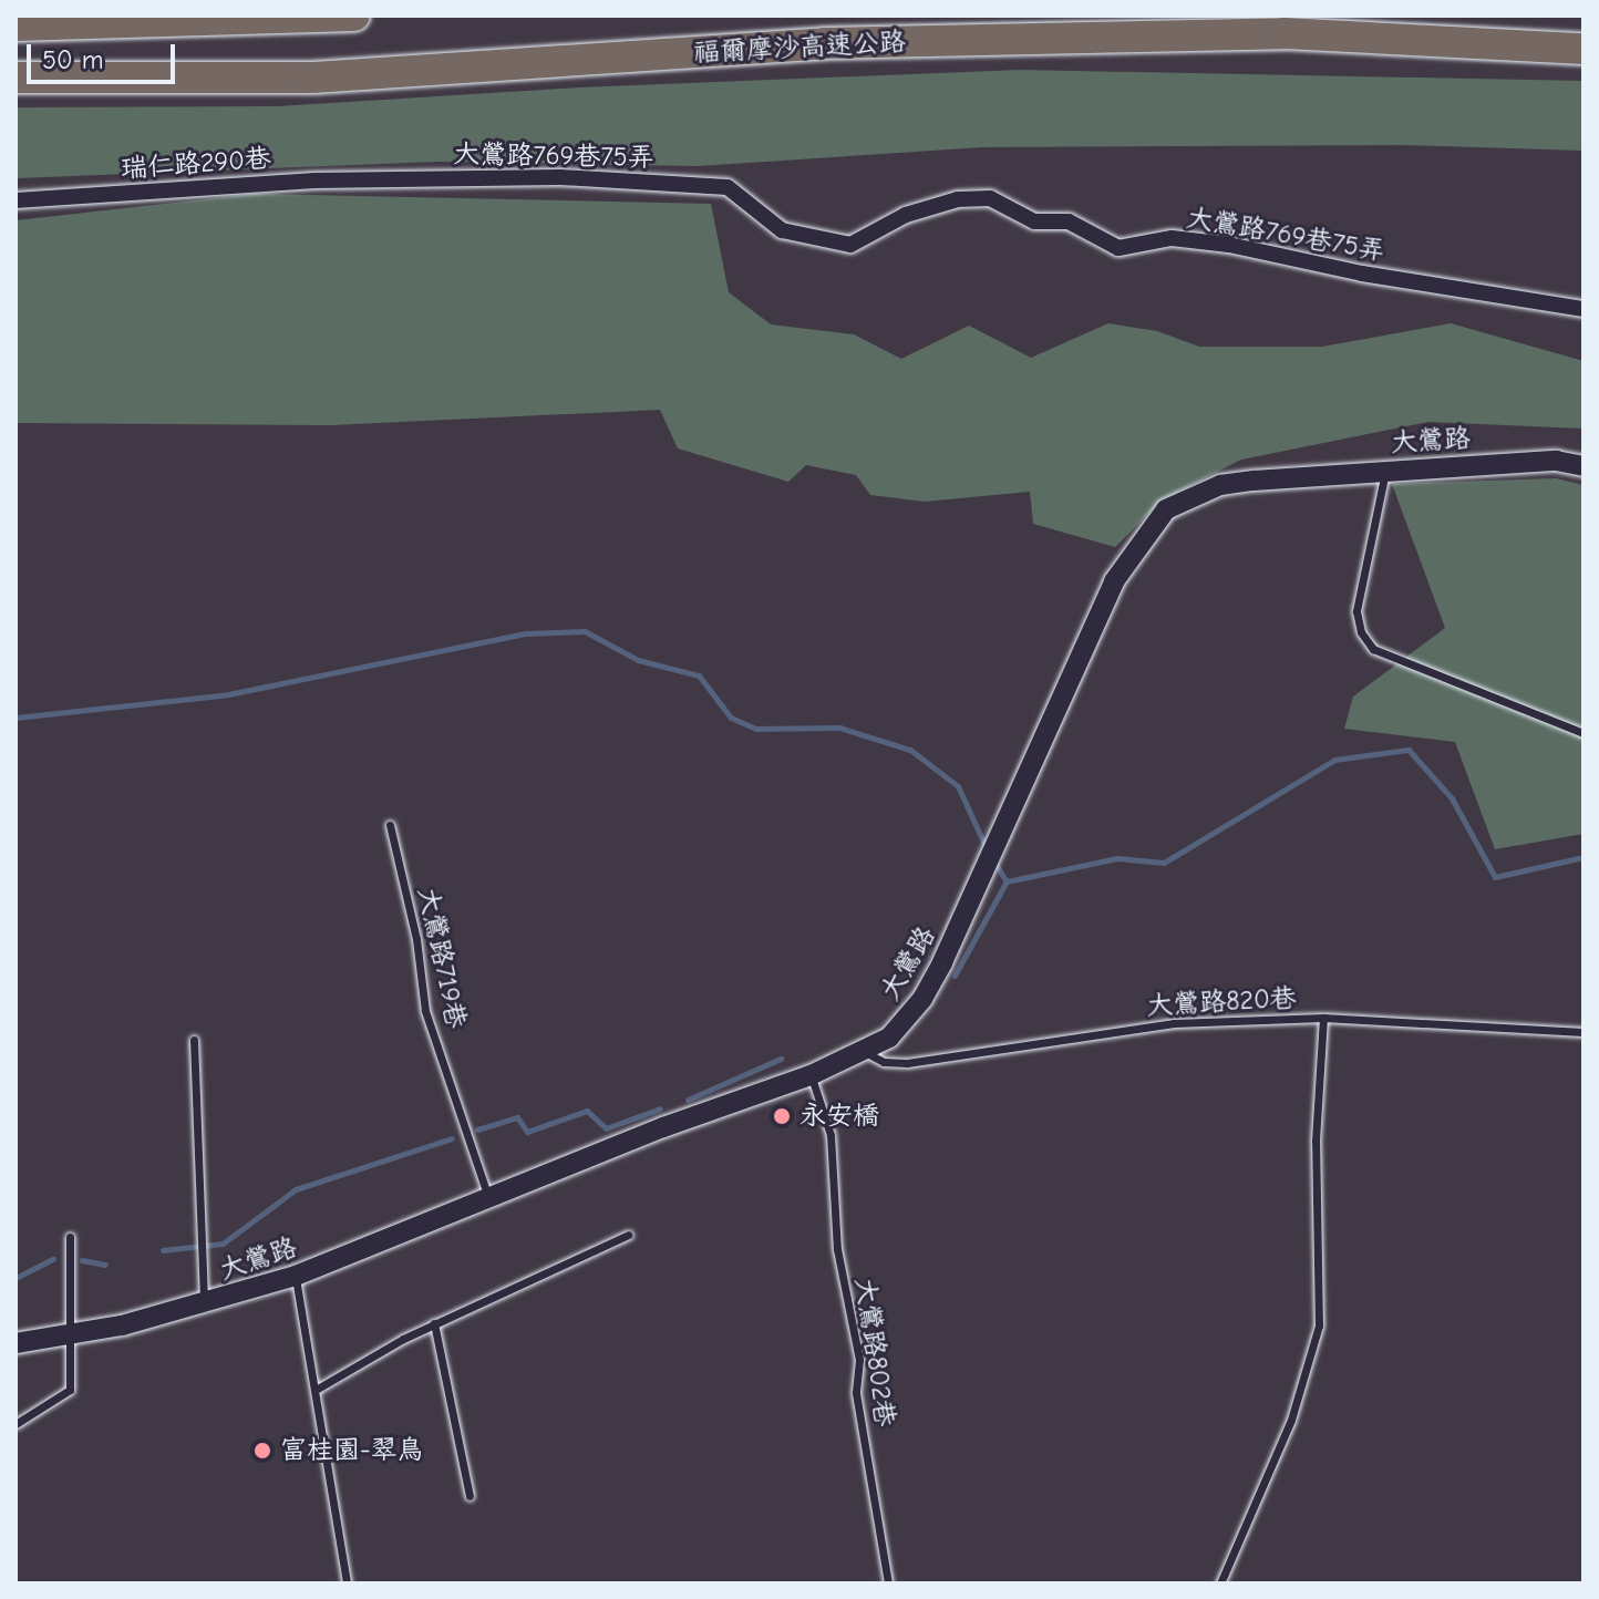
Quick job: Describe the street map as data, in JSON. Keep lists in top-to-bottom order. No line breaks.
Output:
{"streets":{"highway":["福爾摩沙高速公路"],"street":["大鶯路769巷75弄","瑞仁路290巷","大鶯路"],"lane":["大鶯路719巷","大鶯路820巷","大鶯路802巷"]},"crossings":[["大鶯路769巷75弄","瑞仁路290巷"],["大鶯路","大鶯路719巷"],["大鶯路","大鶯路820巷"],["大鶯路","大鶯路802巷"]],"places":["永安橋","富桂園-翠鳥"],"scale_bar":"50 m"}
